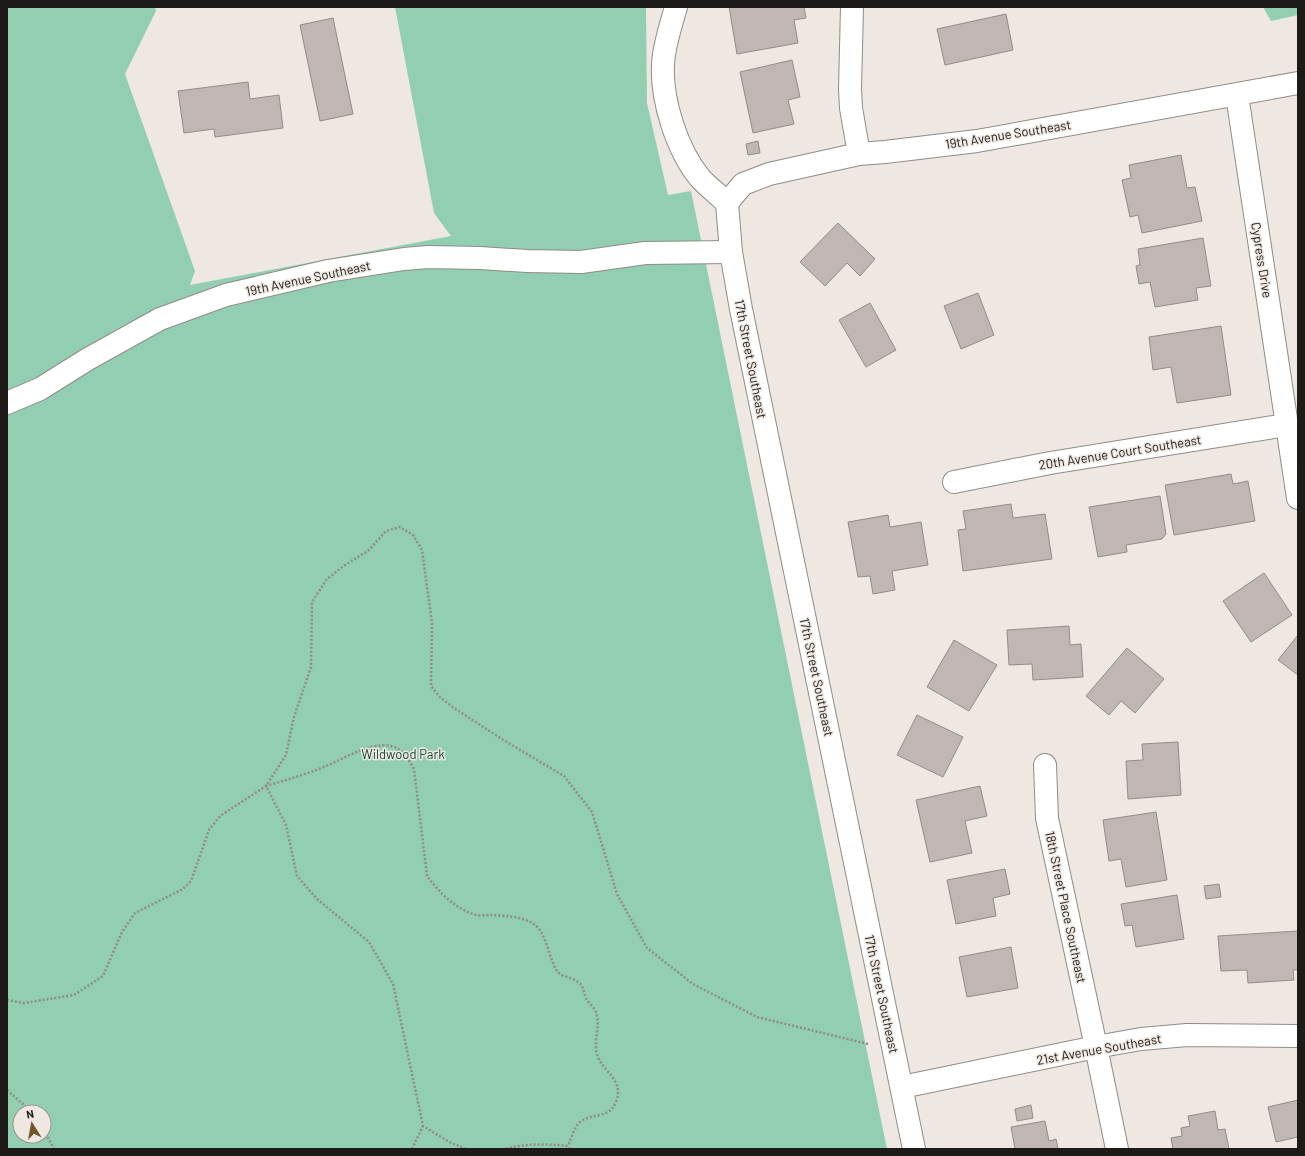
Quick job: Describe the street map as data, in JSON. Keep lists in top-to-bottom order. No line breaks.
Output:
{"streets":{"street":["19th Avenue Southeast","Cypress Drive","17th Street Southeast","20th Avenue Court Southeast","18th Street Place Southeast","21st Avenue Southeast"]},"crossings":[["19th Avenue Southeast","Cypress Drive"],["19th Avenue Southeast","17th Street Southeast"],["Cypress Drive","20th Avenue Court Southeast"],["17th Street Southeast","21st Avenue Southeast"],["18th Street Place Southeast","21st Avenue Southeast"]],"parks":["Wildwood Park"],"north":"top"}
